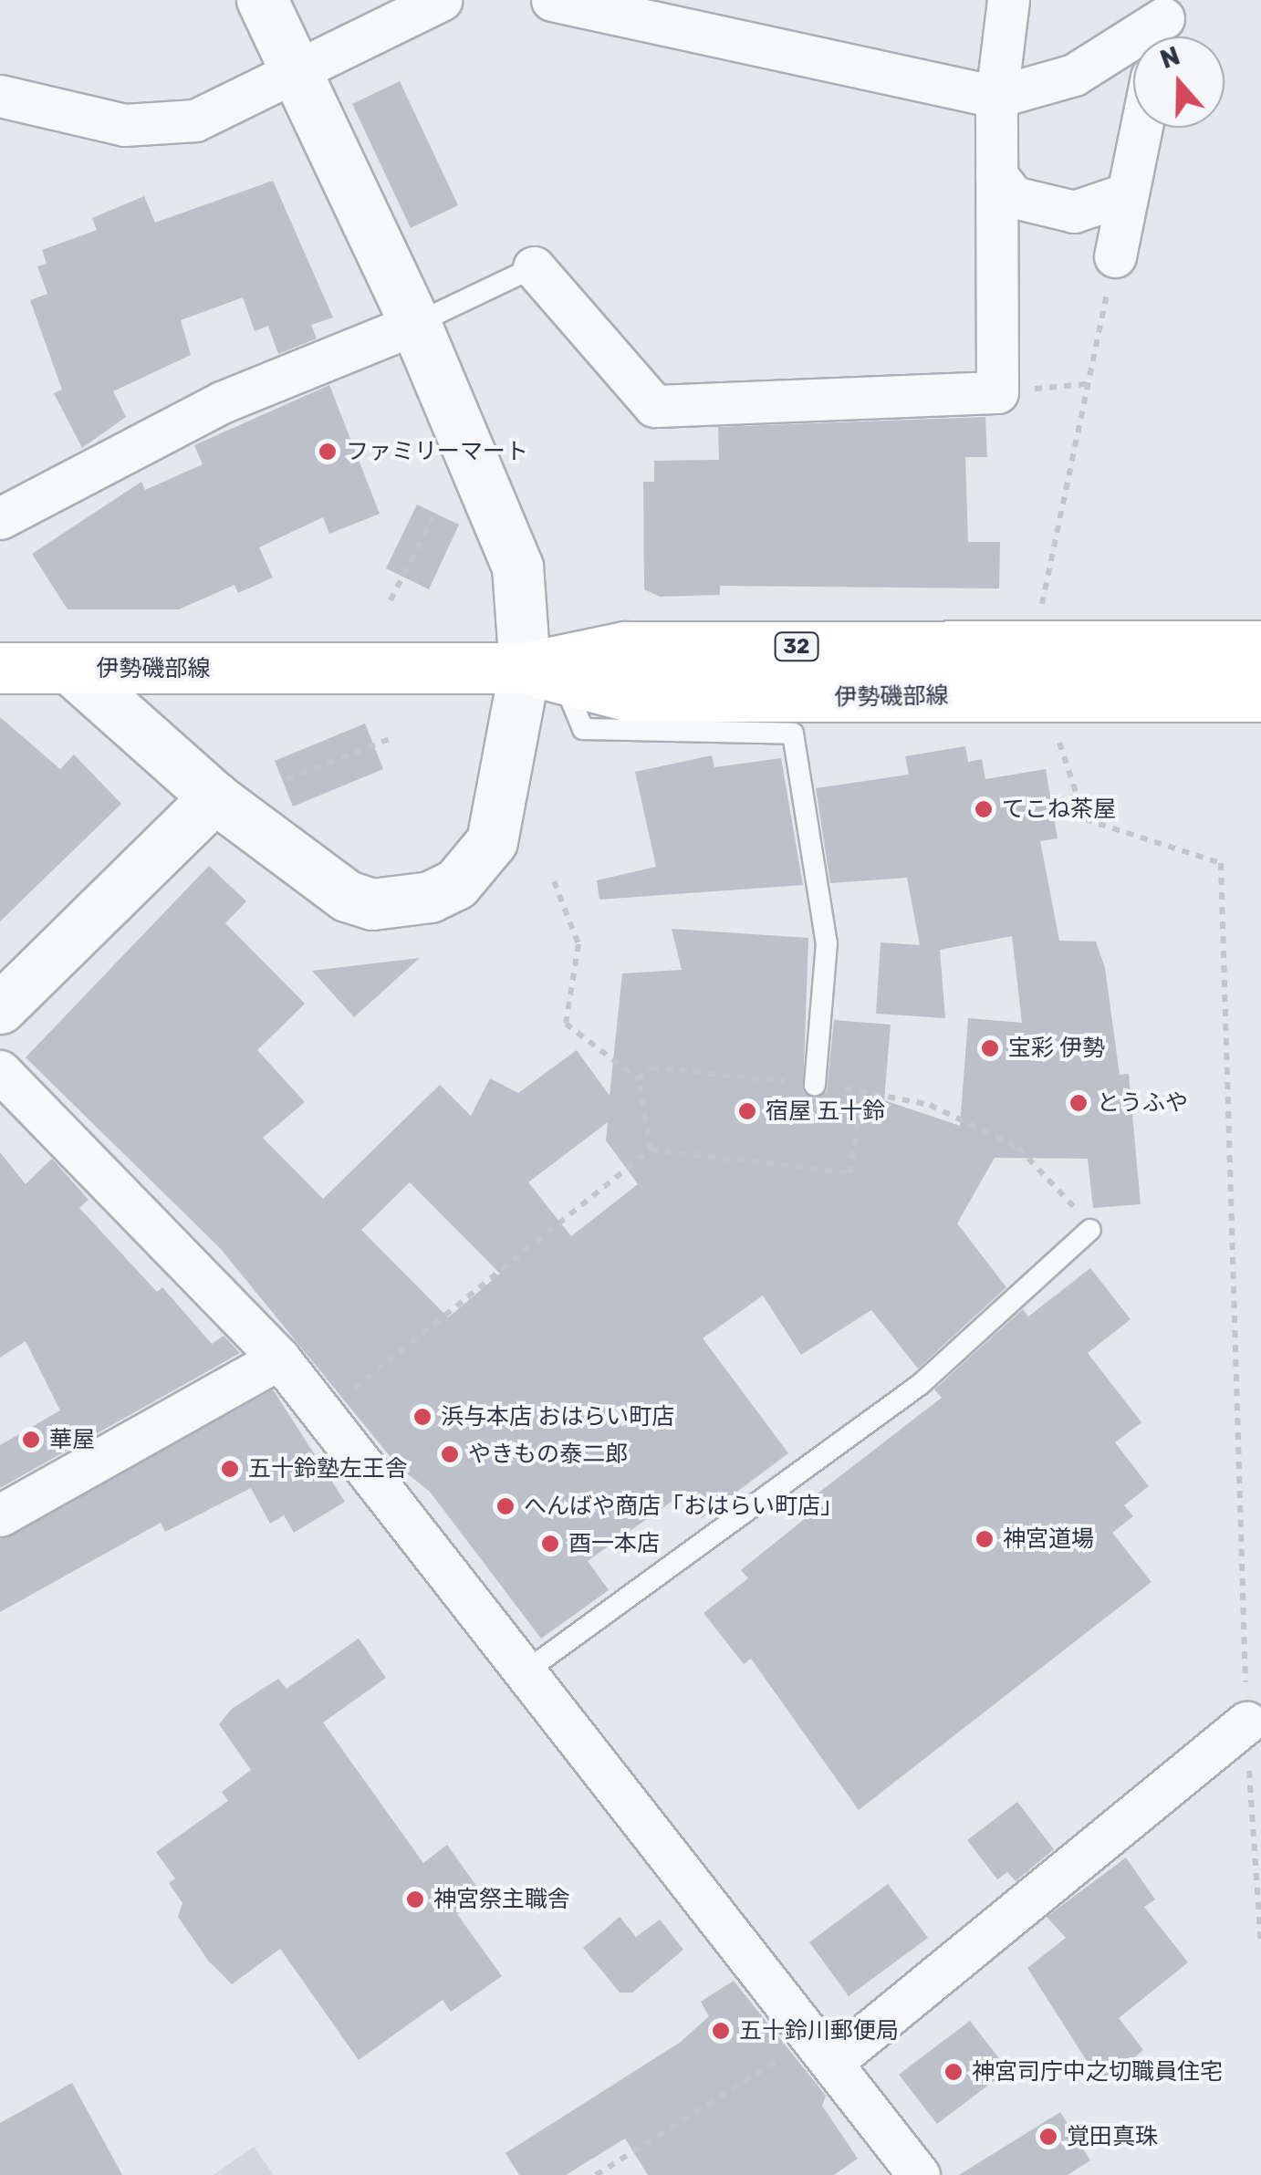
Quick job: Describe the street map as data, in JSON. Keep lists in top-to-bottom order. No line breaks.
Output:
{"streets":{"main road":["伊勢磯部線"]},"places":["ファミリーマート","てこね茶屋","宝彩 伊勢","とうふや","宿屋 五十鈴","浜与本店 おはらい町店","華屋","やきもの泰二郎","五十鈴塾左王舎","へんばや商店「おはらい町店」","神宮道場","酉一本店","神宮祭主職舎","五十鈴川郵便局","神宮司庁中之切職員住宅","覚田真珠"],"north":"top"}
